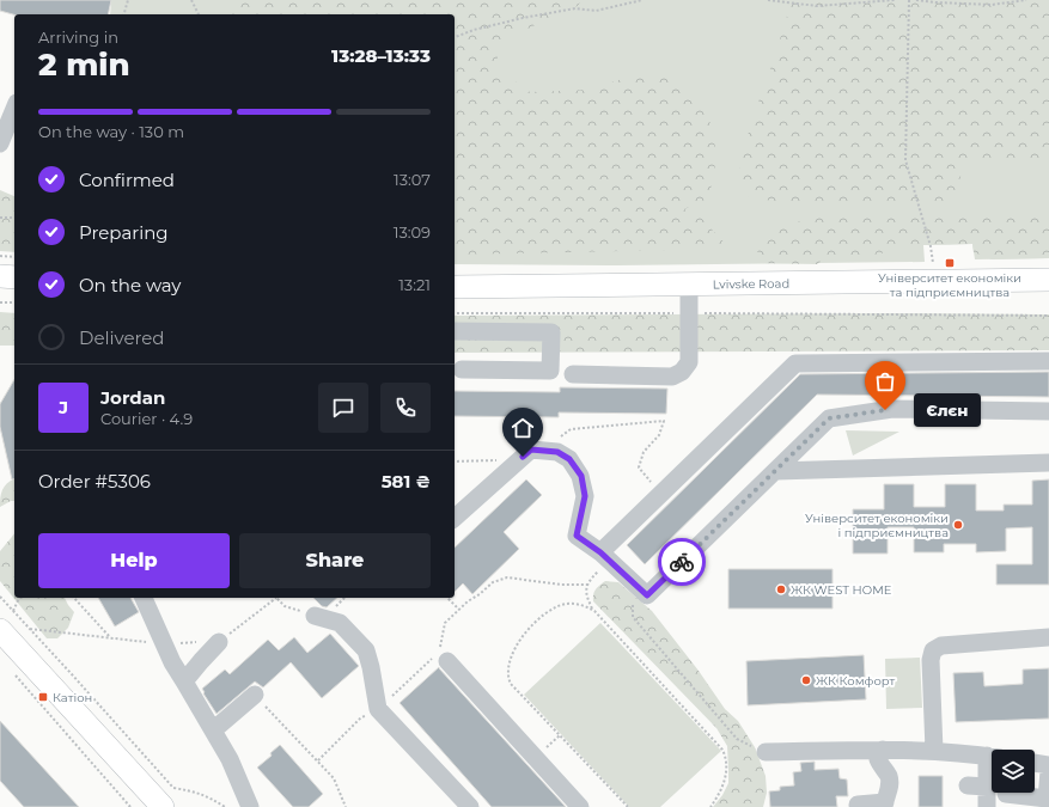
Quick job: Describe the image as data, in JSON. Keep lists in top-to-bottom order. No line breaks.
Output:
{"streets":{"main road":["Lvivske Road"]},"places":{"transit":["Університет економіки та підприємництва","Катіон"],"other":["Єлєн","Університет економіки і підприємництва","ЖК WEST HOME","ЖК Комфорт"]},"page":{"heading":["2 min","Arriving in","13:28–13:33"],"panel":["Jordan","Courier · 4.9","Order #5306","581 ₴"],"bar":"On the way · 130 m","list":[["Confirmed","13:07"],["Preparing","13:09"],["On the way","13:21"],"Delivered"],"round":"J","bubble":"Єлєн","buttons":["Help","Share"]}}
